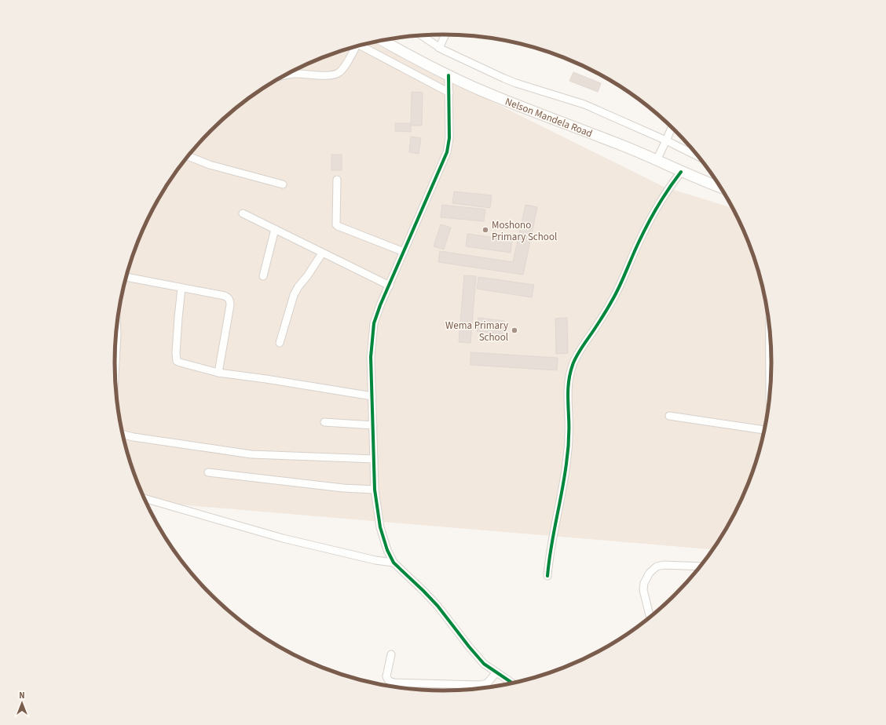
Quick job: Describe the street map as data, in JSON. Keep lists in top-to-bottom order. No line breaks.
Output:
{"streets":{"main road":["Nelson Mandela Road"]},"places":["Moshono Primary School","Wema Primary School"],"north":"top"}
